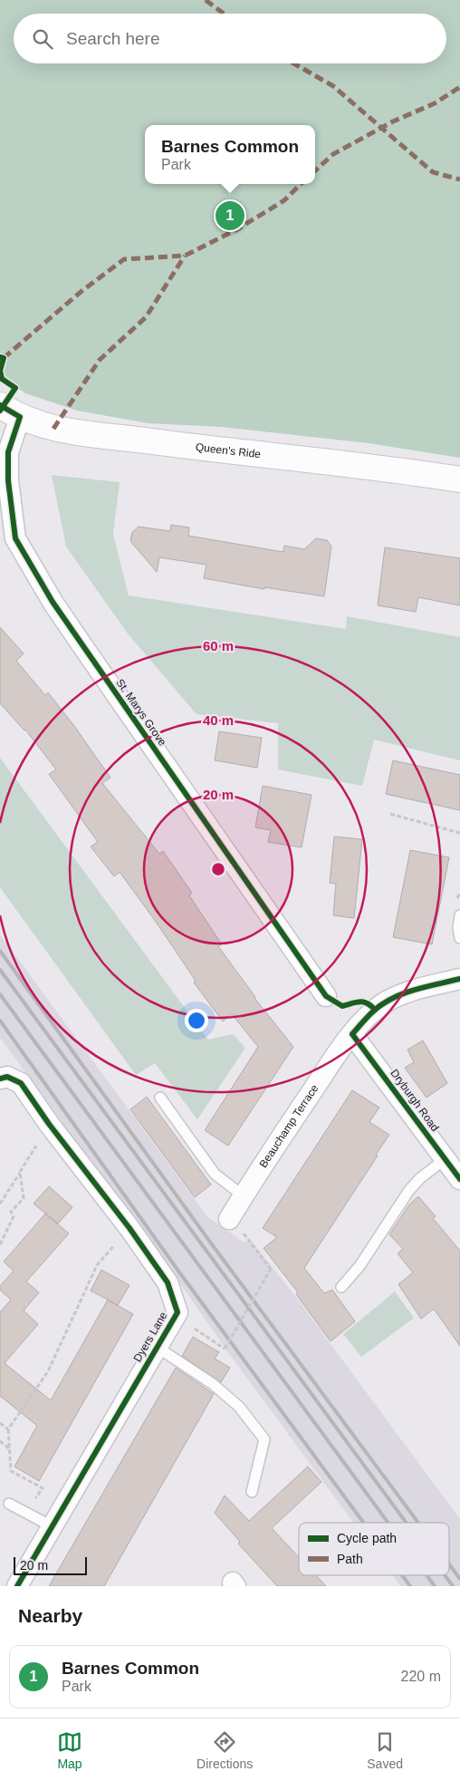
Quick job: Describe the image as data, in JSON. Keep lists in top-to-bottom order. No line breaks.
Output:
{"streets":{"main road":["Queen's Ride"],"street":["St. Marys Grove","Dryburgh Road","Beauchamp Terrace","Dyers Lane"]},"crossings":[["Queen's Ride","St. Marys Grove"],["Dryburgh Road","Beauchamp Terrace"]],"legend":["Cycle path","Path"],"scale_bar":"20 m","page":{"search":"Search here","popup":["Barnes Common","Park"],"pins":"1","scale":"20 m","heading":"Nearby","list":[{"mark":"1","name":"Barnes Common","note":"Park","value":"220 m"}],"nav":["Map","Directions","Saved"]},"rings":["60 m","40 m","20 m"]}
